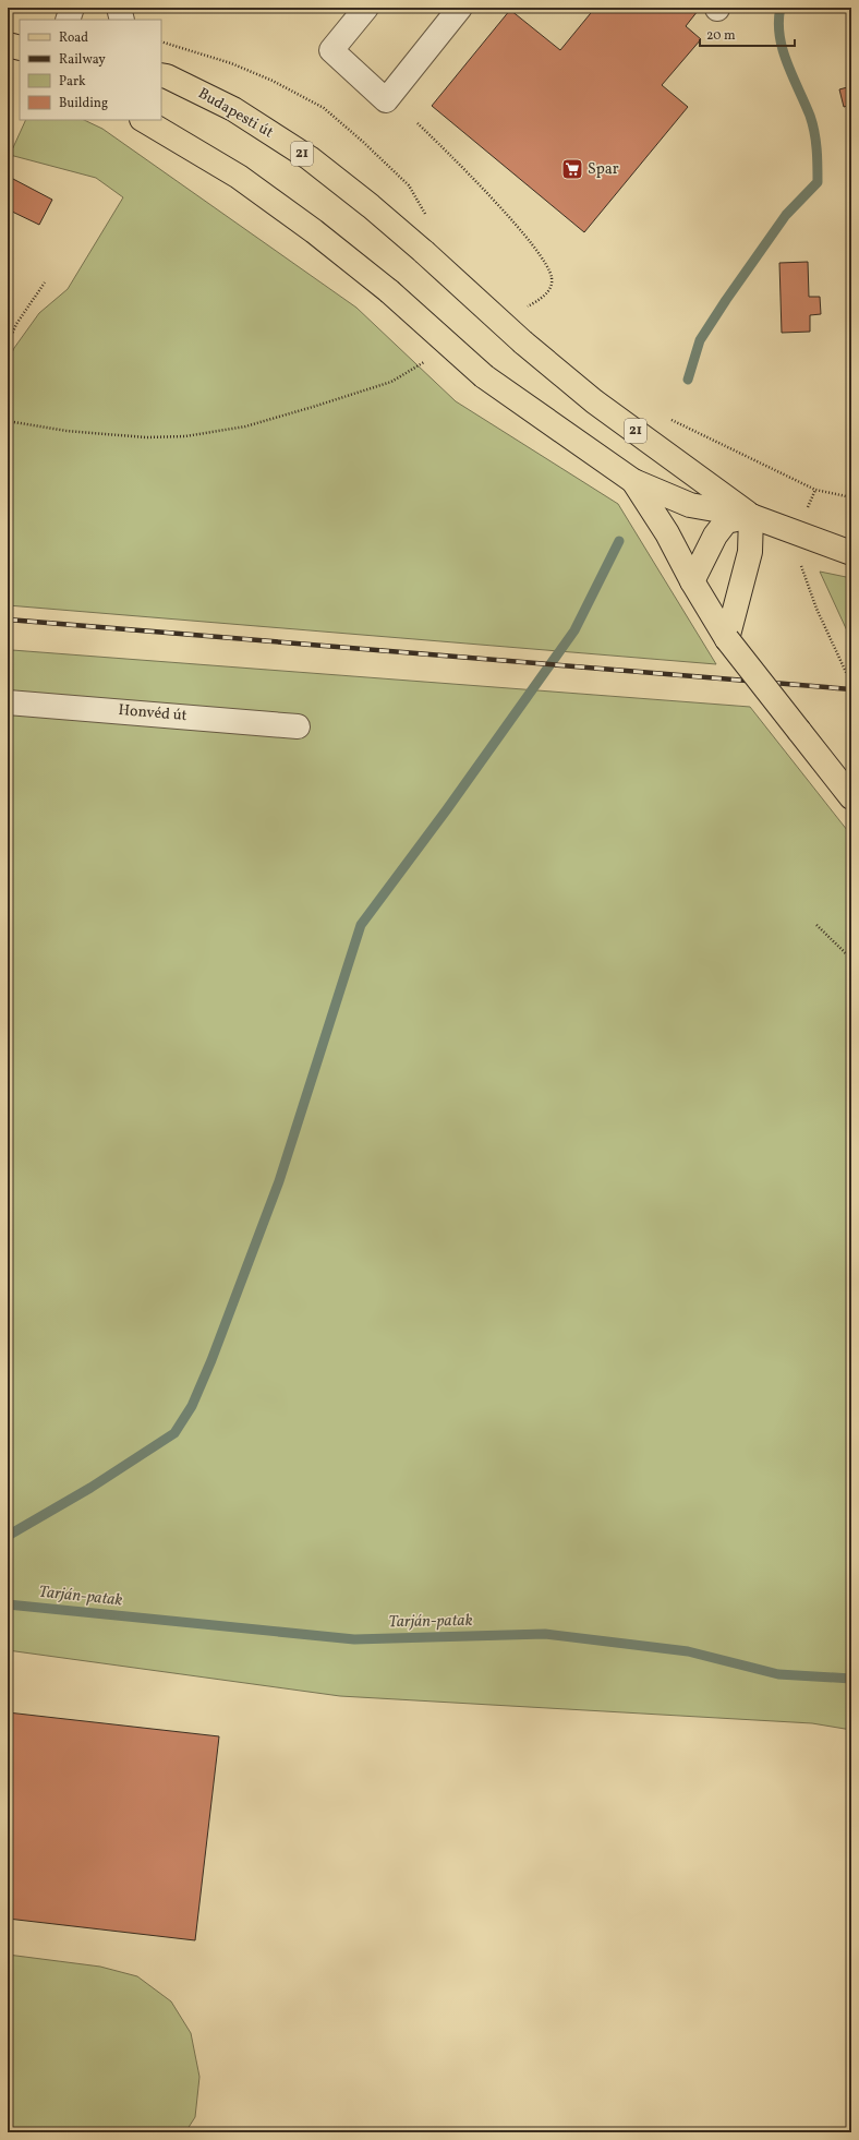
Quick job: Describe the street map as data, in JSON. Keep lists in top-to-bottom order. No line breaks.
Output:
{"streets":{"main road":["Budapesti út","21"],"street":["Honvéd út"]},"crossings":[["Budapesti út","21"]],"water":["Tarján-patak"],"places":{"supermarket":["Spar"]},"legend":["Road","Railway","Park","Building"],"scale_bar":"20 m"}
